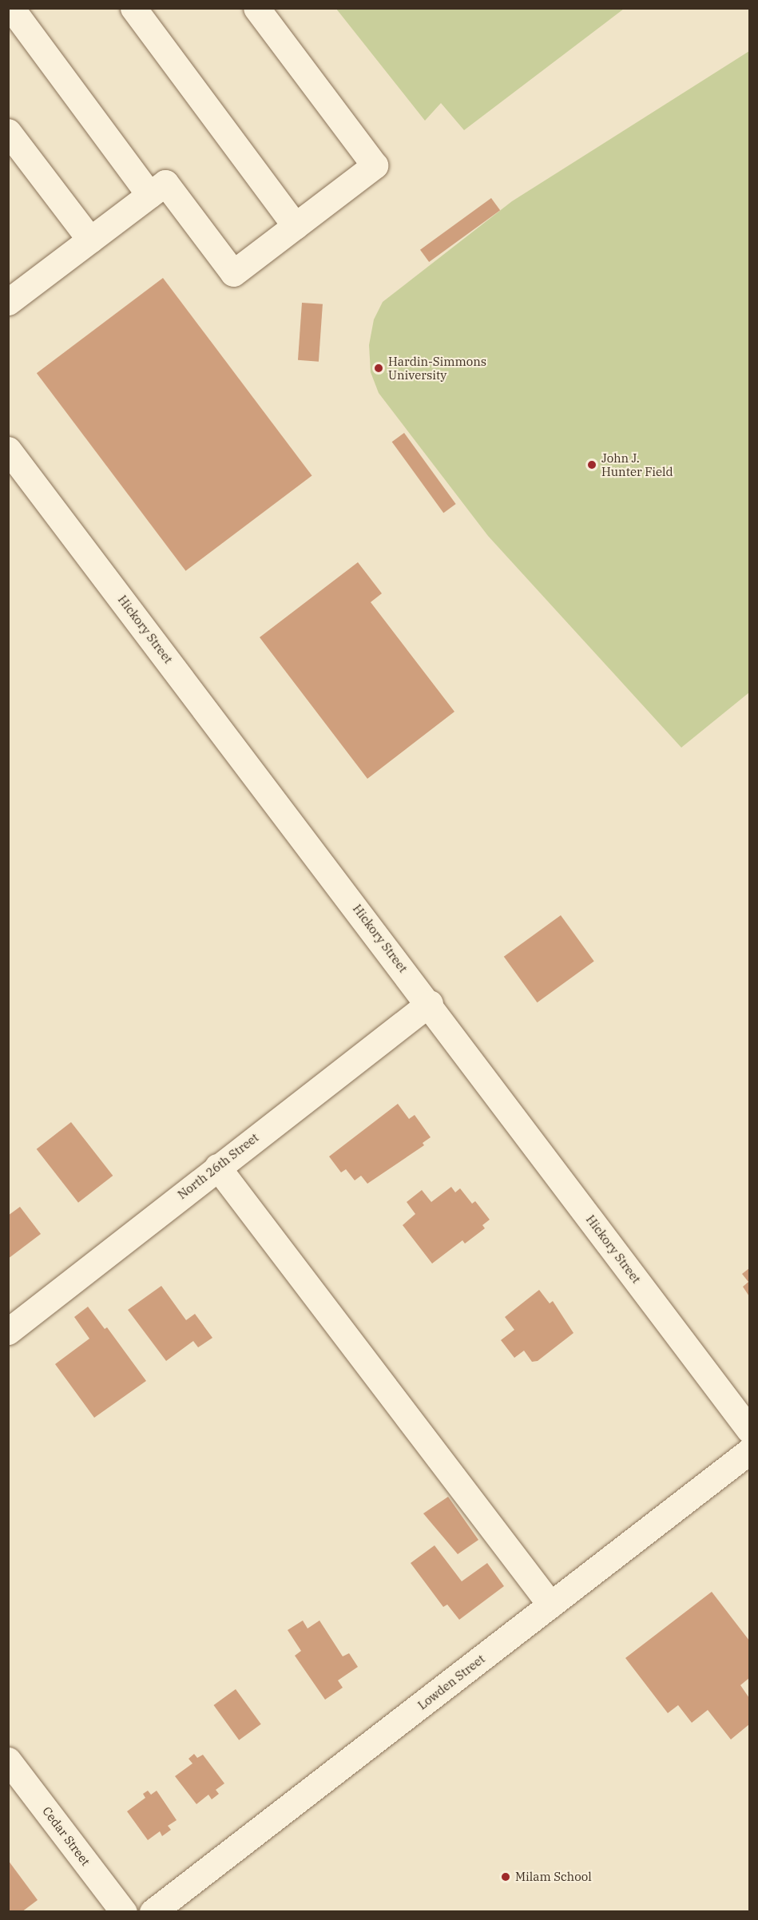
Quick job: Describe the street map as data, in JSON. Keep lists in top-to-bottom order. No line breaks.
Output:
{"streets":{"street":["Hickory Street","North 26th Street","Lowden Street","Cedar Street"]},"crossings":[["Hickory Street","North 26th Street"]],"places":["Hardin-Simmons University","John J. Hunter Field","Milam School"]}
